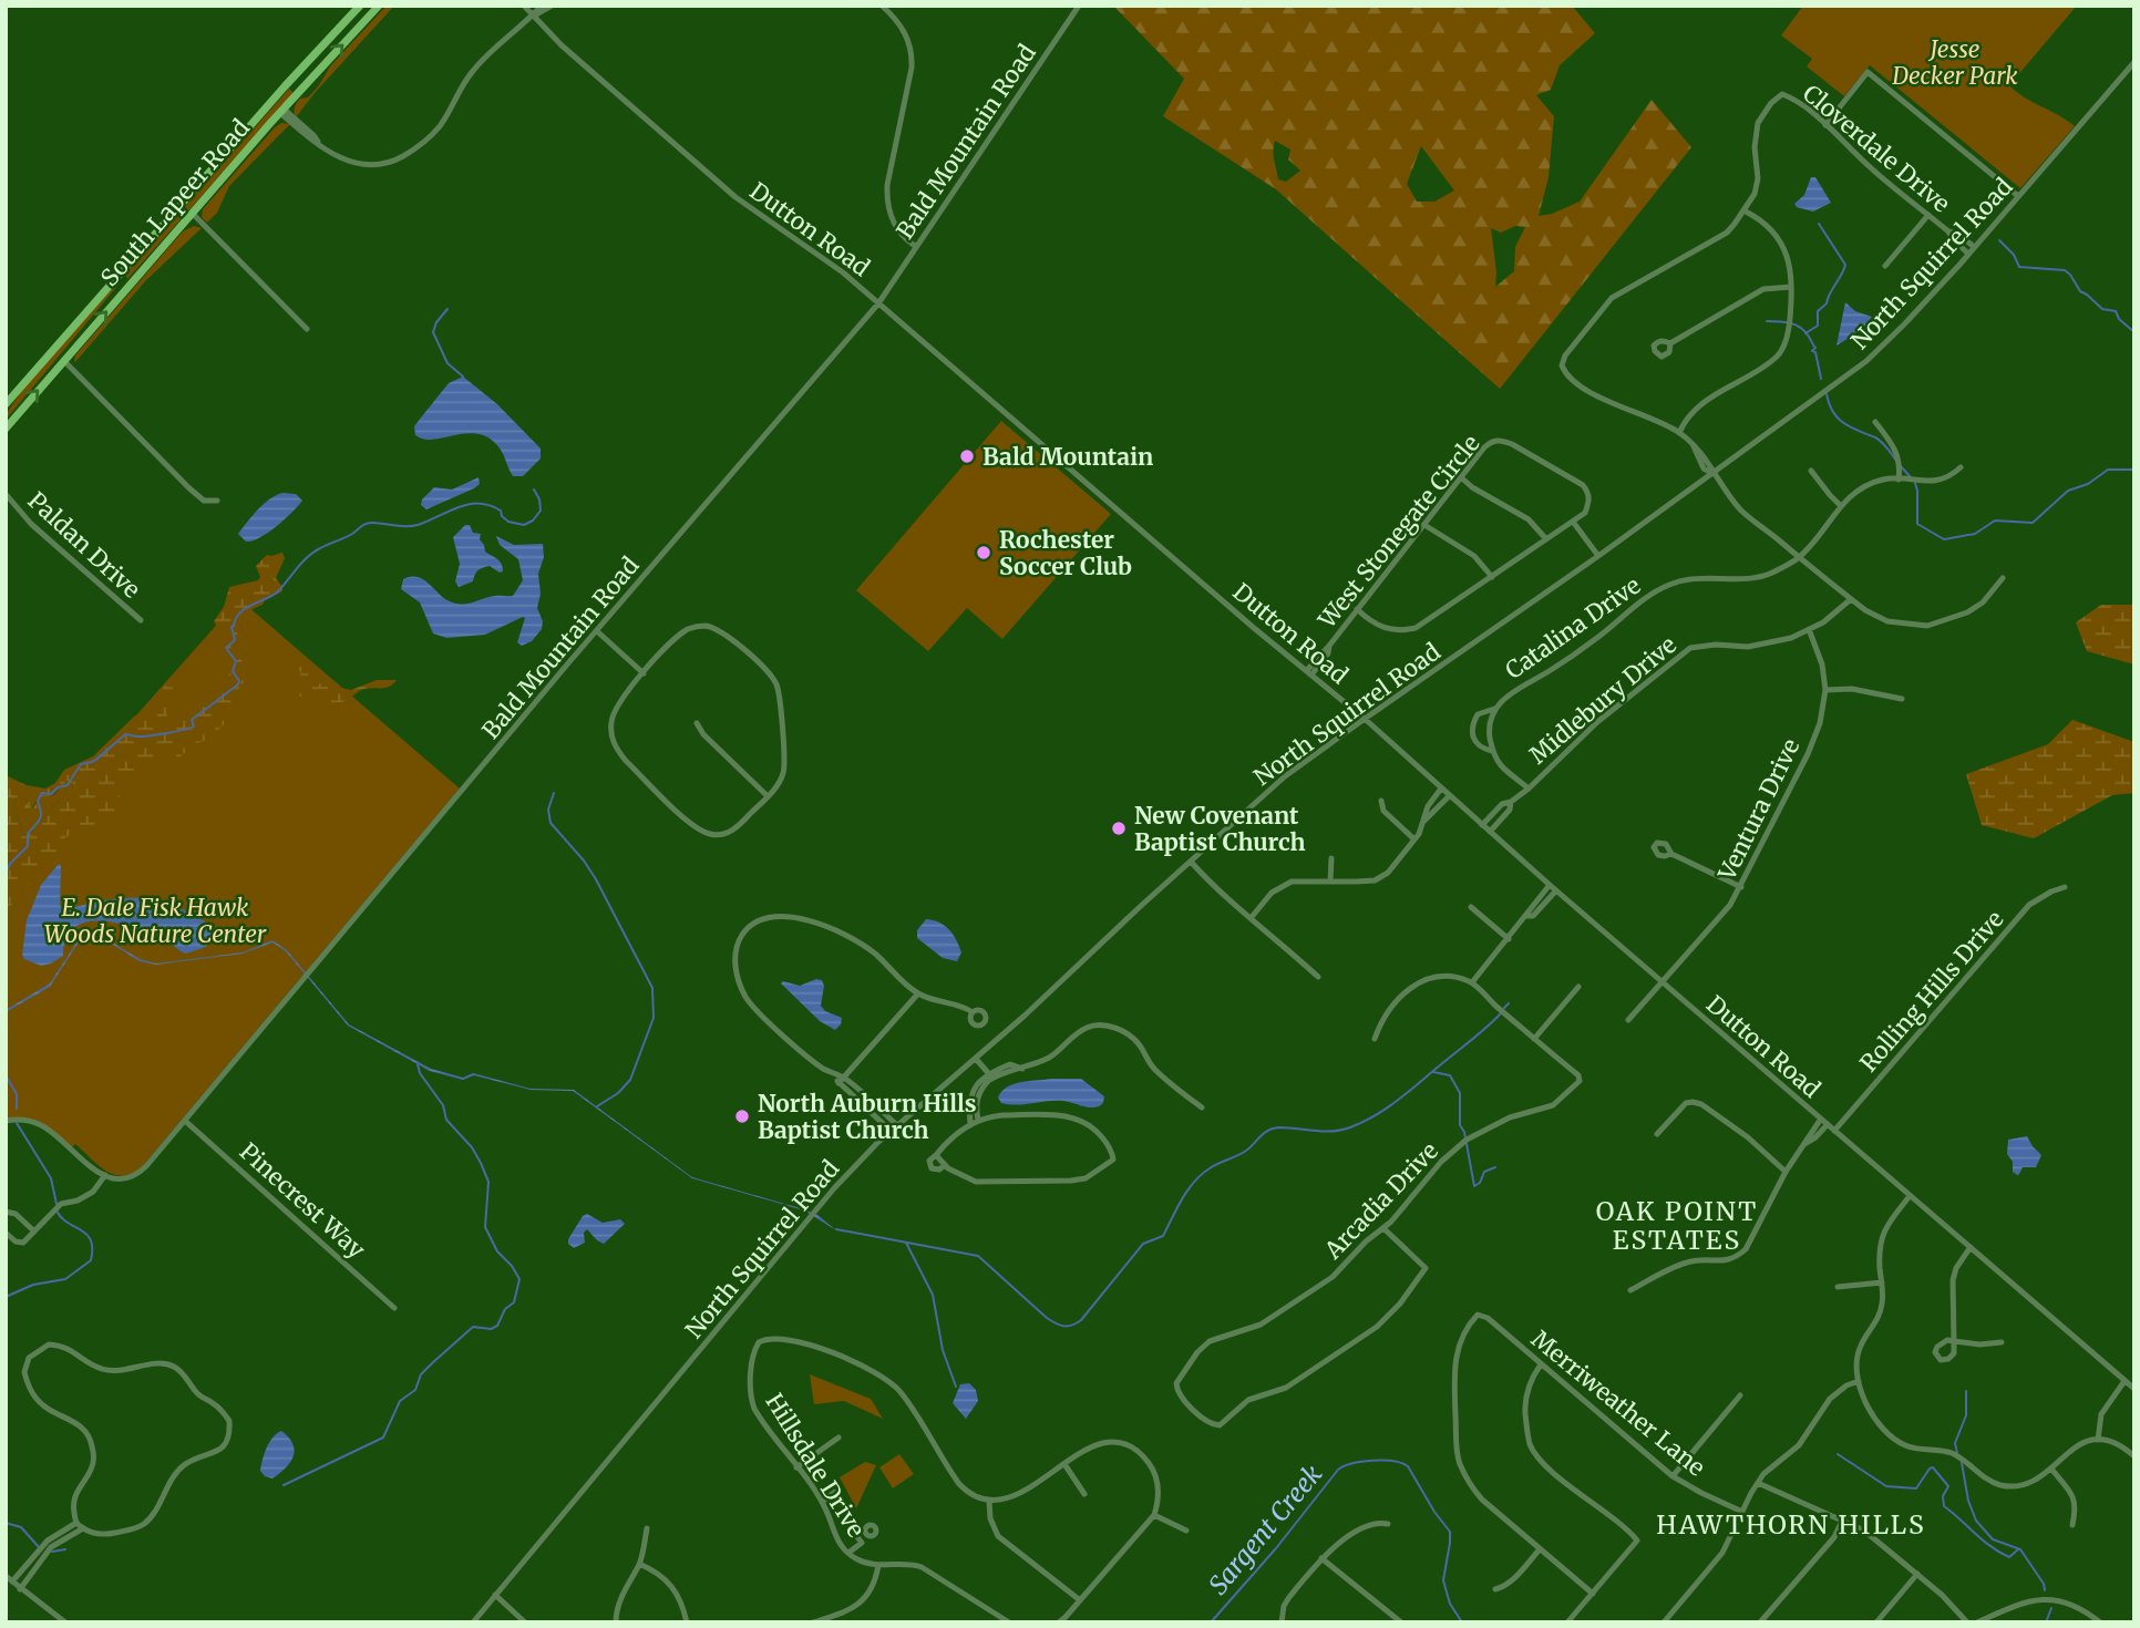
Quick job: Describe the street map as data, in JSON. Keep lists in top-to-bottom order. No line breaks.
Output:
{"streets":{"main road":["South Lapeer Road"],"street":["Bald Mountain Road","Cloverdale Drive","Dutton Road","North Squirrel Road","West Stonegate Circle","Paldan Drive","Catalina Drive","Midlebury Drive","Ventura Drive","Rolling Hills Drive","Pinecrest Way","Arcadia Drive","Merriweather Lane","Hillsdale Drive"]},"crossings":[["Bald Mountain Road","Dutton Road"],["Bald Mountain Road","Pinecrest Way"],["Cloverdale Drive","North Squirrel Road"],["Dutton Road","North Squirrel Road"],["Dutton Road","West Stonegate Circle"],["Dutton Road","Midlebury Drive"],["Dutton Road","Ventura Drive"],["Dutton Road","Rolling Hills Drive"],["Midlebury Drive","Ventura Drive"]],"districts":["OAK POINT ESTATES","HAWTHORN HILLS"],"water":["Sargent Creek"],"parks":["Jesse Decker Park","E. Dale Fisk Hawk Woods Nature Center"],"places":["Bald Mountain","Rochester Soccer Club","New Covenant Baptist Church","North Auburn Hills Baptist Church"]}
